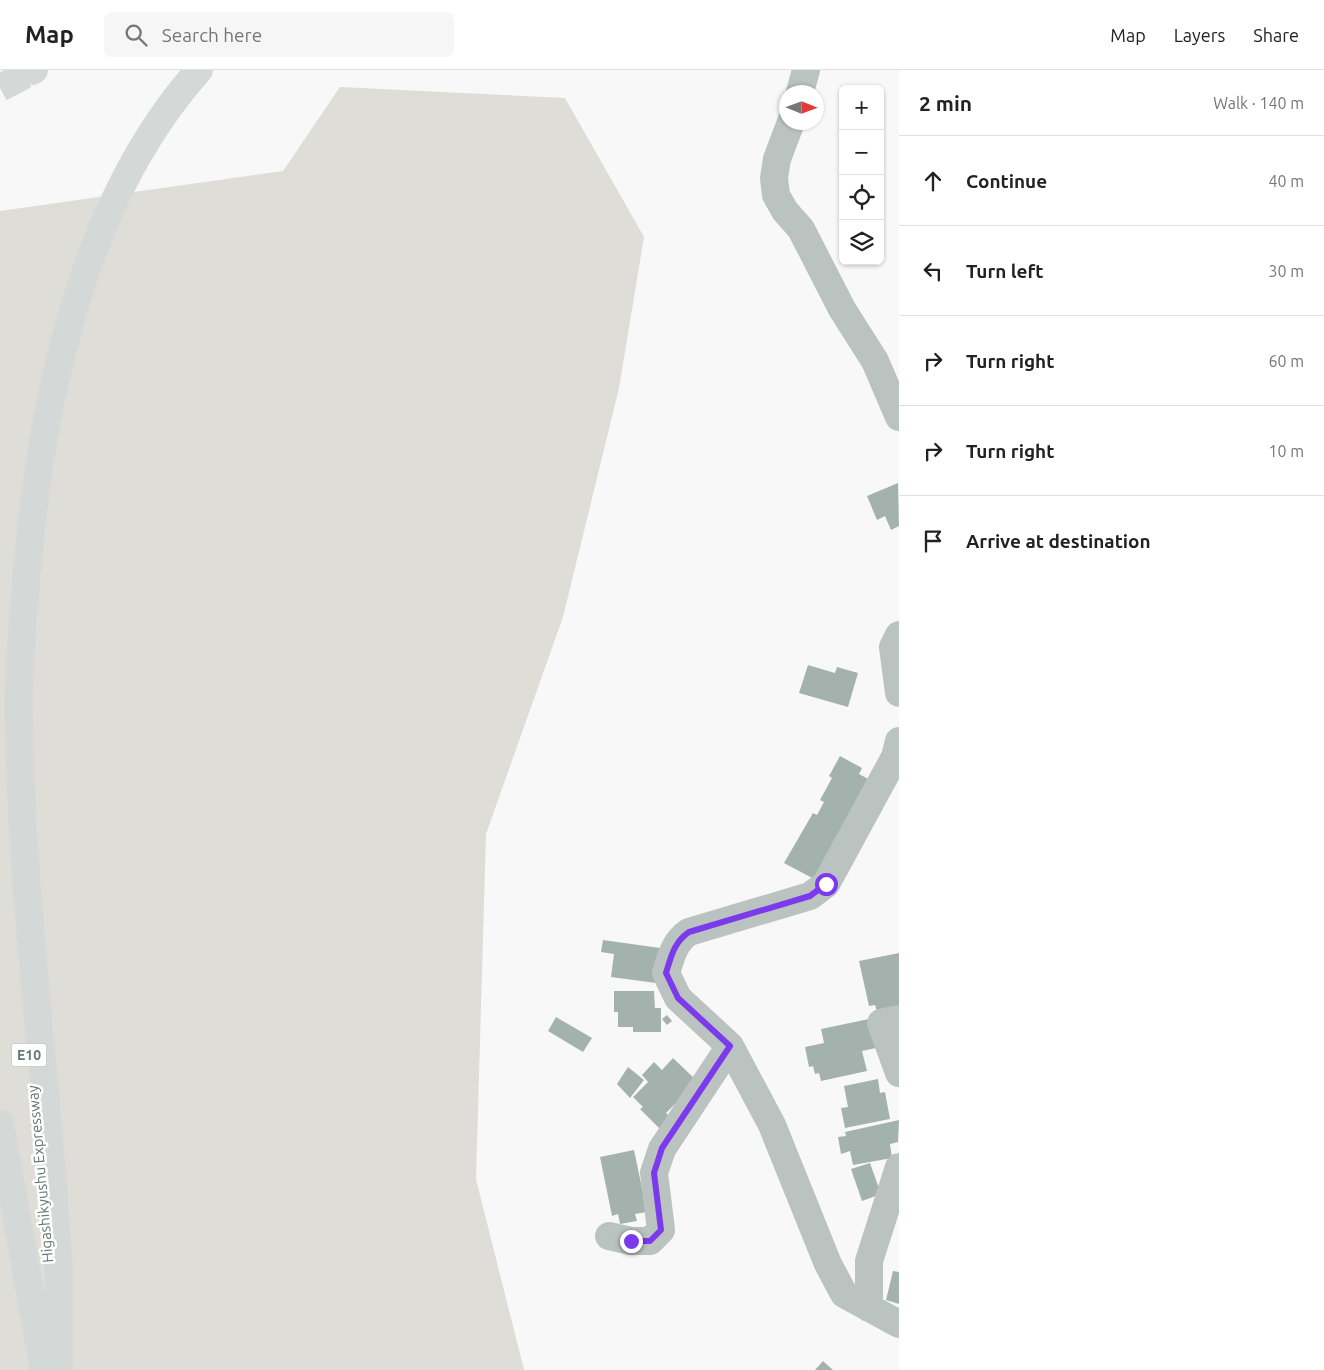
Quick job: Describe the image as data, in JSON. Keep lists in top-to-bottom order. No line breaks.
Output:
{"streets":{"highway":["E10","Higashikyushu Expressway"]},"north":"right","page":{"header":"Map","search":"Search here","nav":["Map","Layers","Share"],"heading":["2 min","Walk · 140 m"],"map_buttons":["+","−"],"list":[["Continue","40 m"],["Turn left","30 m"],["Turn right","60 m"],["Turn right","10 m"],"Arrive at destination"]}}
